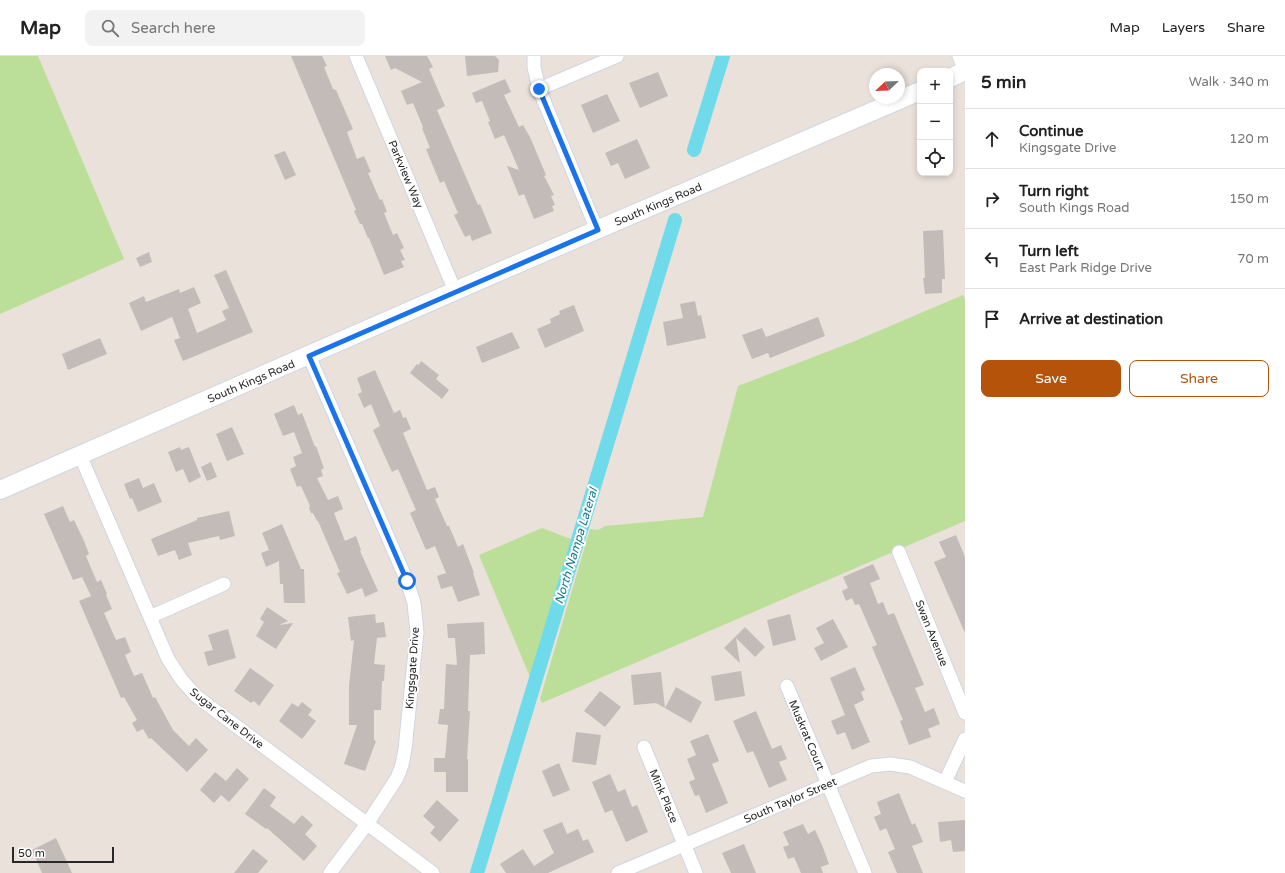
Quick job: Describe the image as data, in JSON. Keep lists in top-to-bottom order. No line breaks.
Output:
{"streets":{"main road":["South Kings Road"],"street":["Parkview Way","Swan Avenue","Kingsgate Drive","Sugar Cane Drive","Muskrat Court","Mink Place","South Taylor Street"]},"crossings":[["Parkview Way","South Kings Road"],["South Kings Road","Kingsgate Drive"],["South Kings Road","Sugar Cane Drive"],["Kingsgate Drive","Sugar Cane Drive"],["Muskrat Court","South Taylor Street"],["Mink Place","South Taylor Street"]],"water":["North Nampa Lateral"],"scale_bar":"50 m","north":"bottom left","page":{"header":"Map","search":"Search here","nav":["Map","Layers","Share"],"heading":["5 min","Walk · 340 m"],"map_buttons":["+","−"],"list":[["Continue","Kingsgate Drive","120 m"],["Turn right","South Kings Road","150 m"],["Turn left","East Park Ridge Drive","70 m"],"Arrive at destination"],"buttons":["Save","Share"],"scale":"50 m"}}
